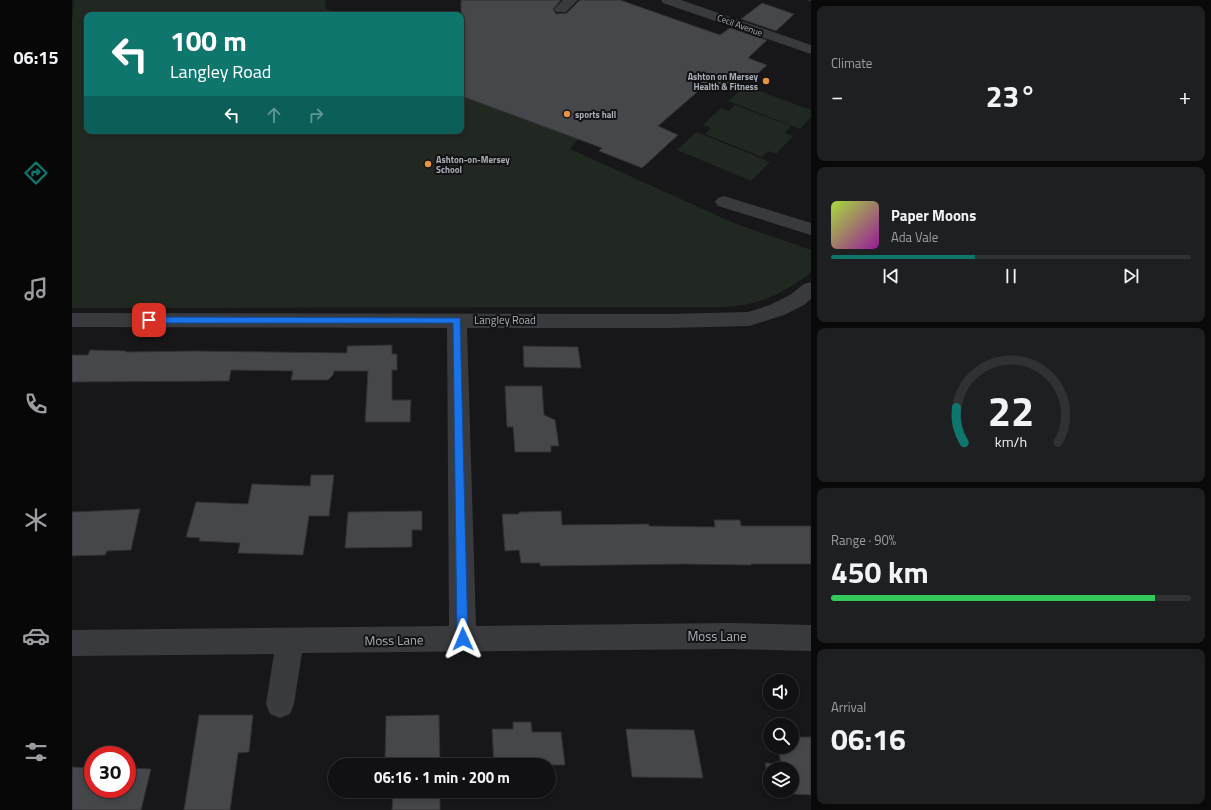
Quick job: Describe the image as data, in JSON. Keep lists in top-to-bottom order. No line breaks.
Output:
{"streets":{"street":["Cecil Avenue","Langley Road","Moss Lane"]},"places":["Ashton on Mersey Health & Fitness","sports hall","Ashton-on-Mersey School"],"page":{"tabs":"06:15","tile":["Climate",["Range · 90%","450 km"],["Arrival","06:16"]],"turn":["100 m","Langley Road"],"heat":["−","23°","+"],"song":["Paper Moons","Ada Vale"],"limit":"30","trip":"06:16 · 1 min · 200 m","gauge":["22","km/h"]}}
